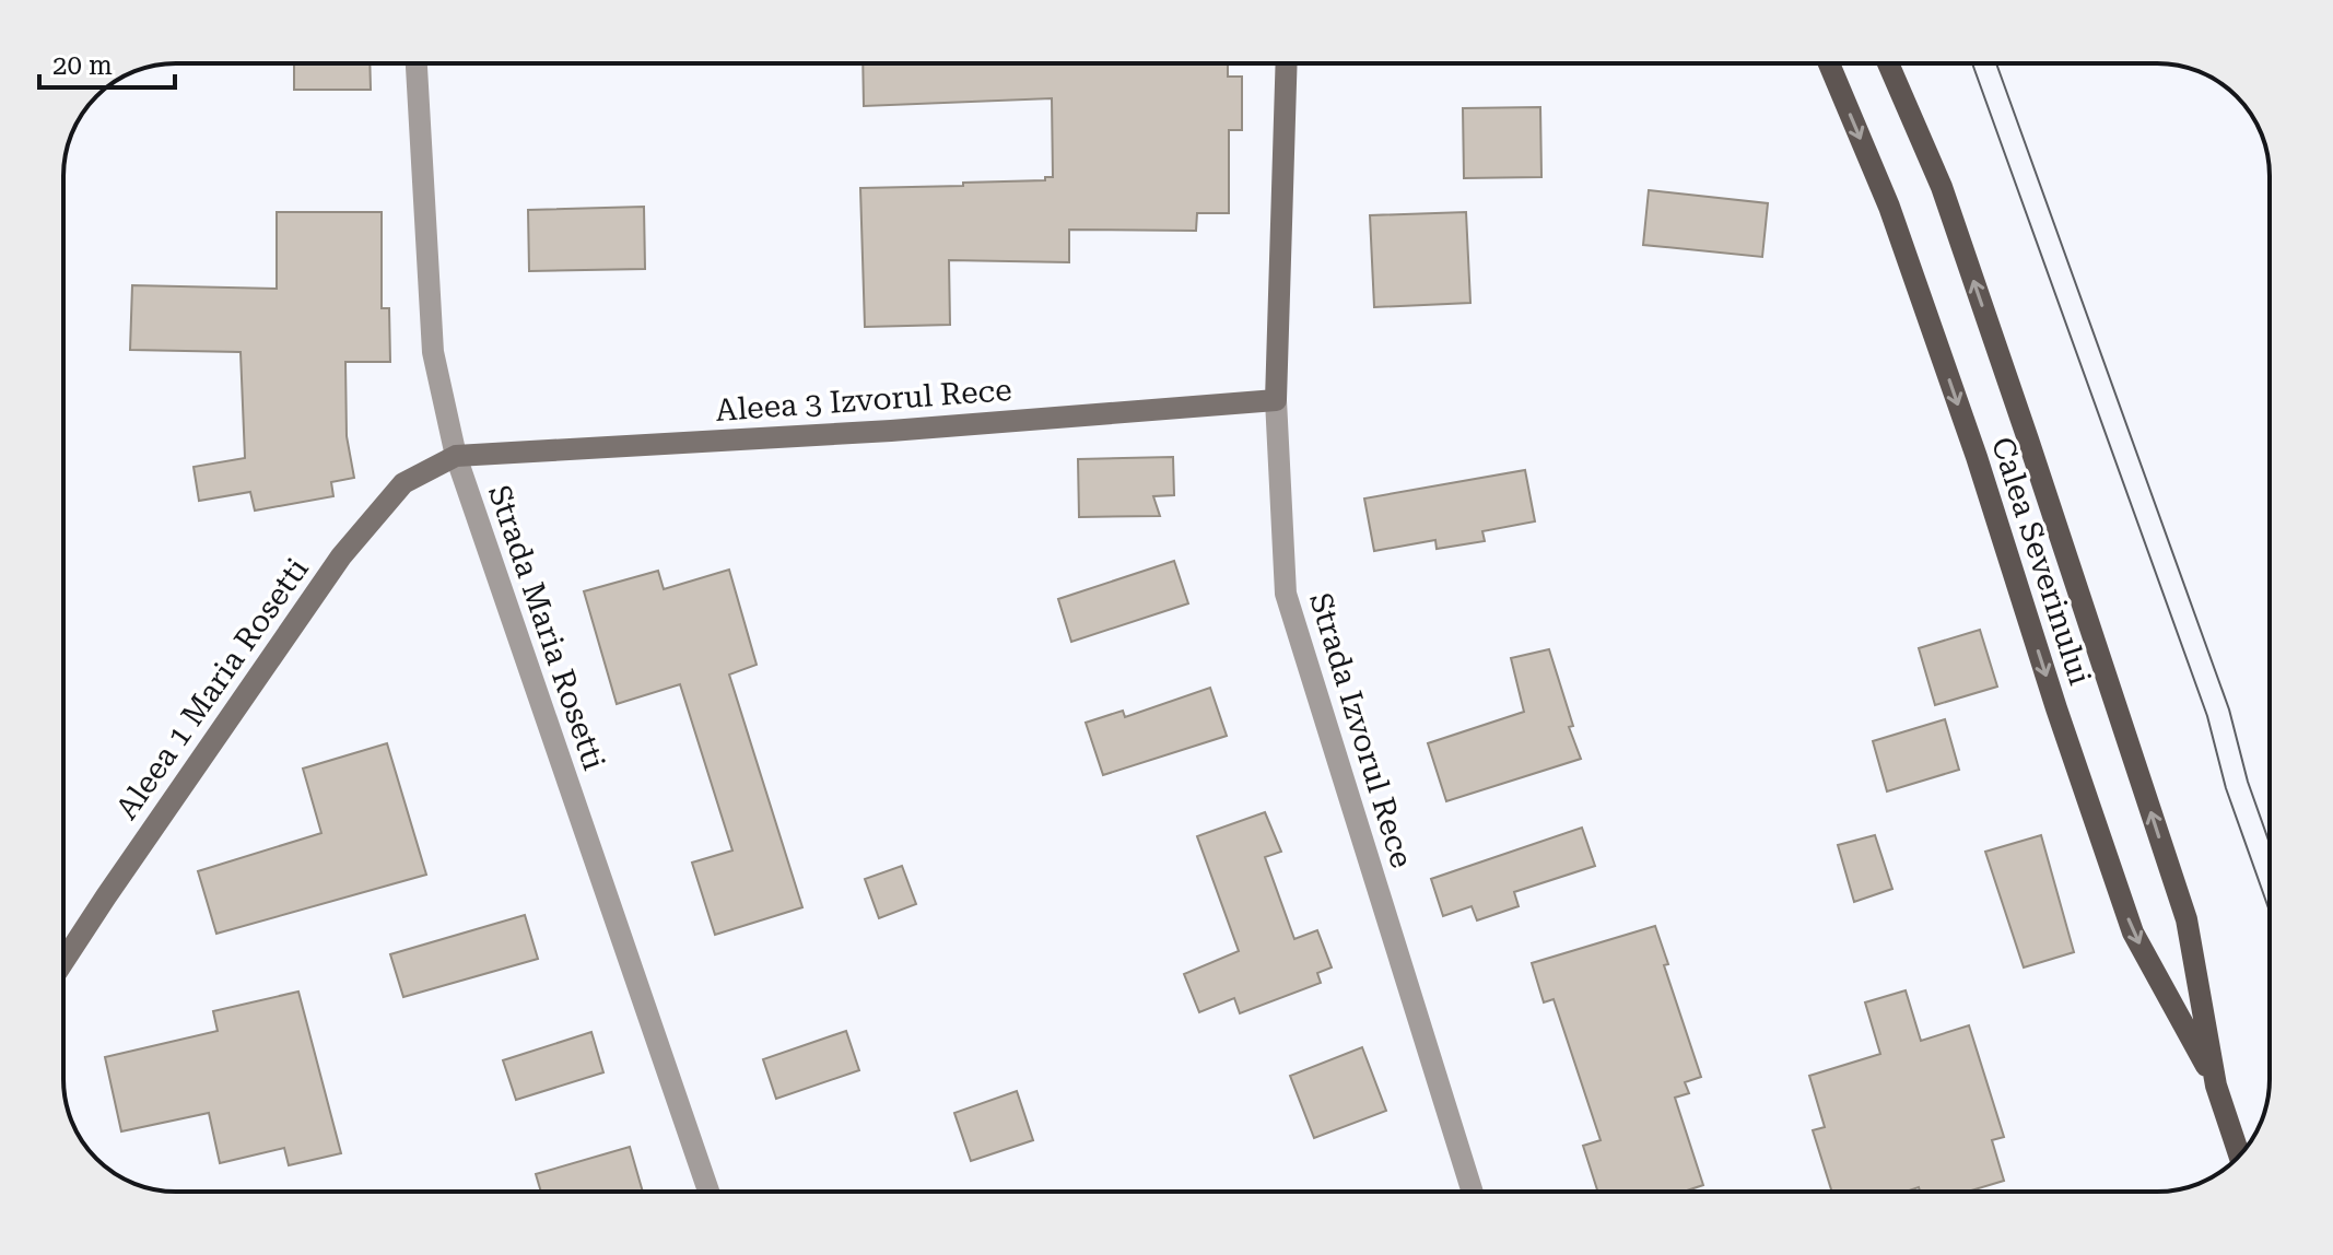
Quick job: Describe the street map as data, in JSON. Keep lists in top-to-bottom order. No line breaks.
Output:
{"streets":{"main road":["Calea Severinului"],"street":["Aleea 3 Izvorul Rece","Strada Maria Rosetti","Aleea 1 Maria Rosetti","Strada Izvorul Rece"]},"crossings":[["Aleea 3 Izvorul Rece","Strada Maria Rosetti"],["Aleea 3 Izvorul Rece","Aleea 1 Maria Rosetti"],["Aleea 3 Izvorul Rece","Strada Izvorul Rece"],["Strada Maria Rosetti","Aleea 1 Maria Rosetti"]],"scale_bar":"20 m"}
